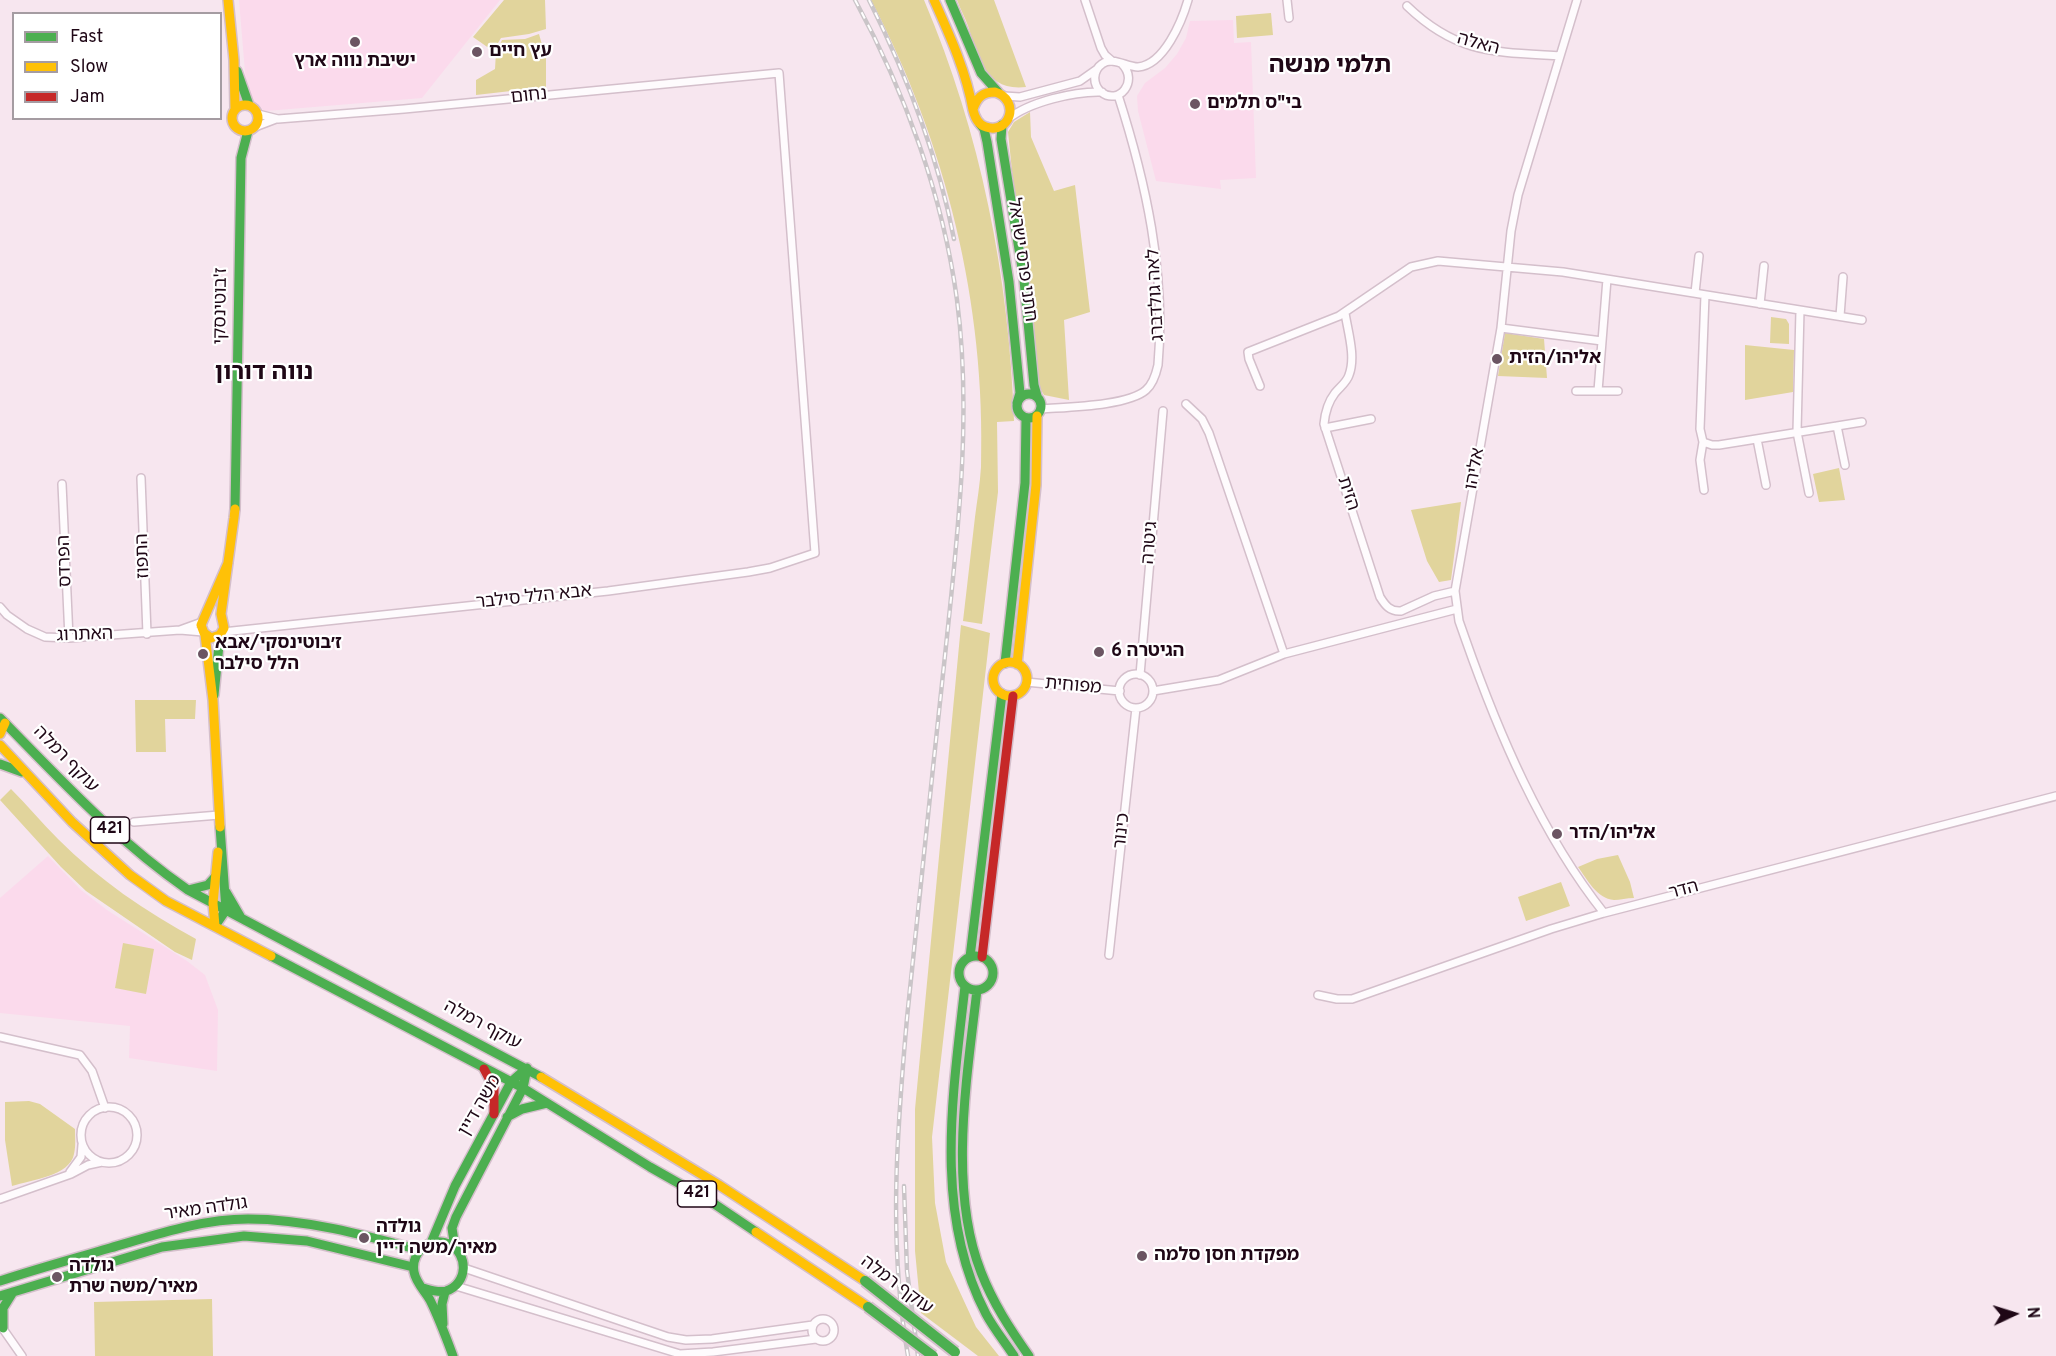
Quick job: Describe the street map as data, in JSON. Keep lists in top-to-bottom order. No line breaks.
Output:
{"streets":{"main road":["חתני פרס ישראל","ז'בוטינסקי","עוקף רמלה","421","משה דיין","גולדה מאיר"],"street":["האלה","נחום","לאה גולדברג","אליהו","הזית","גיטרה","התפוז","הפרדס","אבא הלל סילבר","האתרוג","מפוחית","כינור","הדר"]},"crossings":[["האלה","אליהו"],["נחום","ז'בוטינסקי"],["נחום","אבא הלל סילבר"],["חתני פרס ישראל","לאה גולדברג"],["ז'בוטינסקי","אבא הלל סילבר"],["ז'בוטינסקי","האתרוג"],["ז'בוטינסקי","עוקף רמלה"],["אליהו","הזית"],["אליהו","הדר"],["גיטרה","מפוחית"],["גיטרה","כינור"],["התפוז","האתרוג"],["הפרדס","האתרוג"],["מפוחית","כינור"],["עוקף רמלה","משה דיין"],["משה דיין","גולדה מאיר"]],"districts":["תלמי מנשה","נווה דורון"],"places":["ישיבת נווה ארץ","עץ חיים","בי\"ס תלמים","אליהו/הזית","הגיטרה 6","ז׳בוטינסקי/אבא הלל סילבר","אליהו/הדר","גולדה מאיר/משה דיין","מפקדת חסן סלמה","גולדה מאיר/משה שרת"],"legend":["Fast","Slow","Jam"],"north":"right"}
